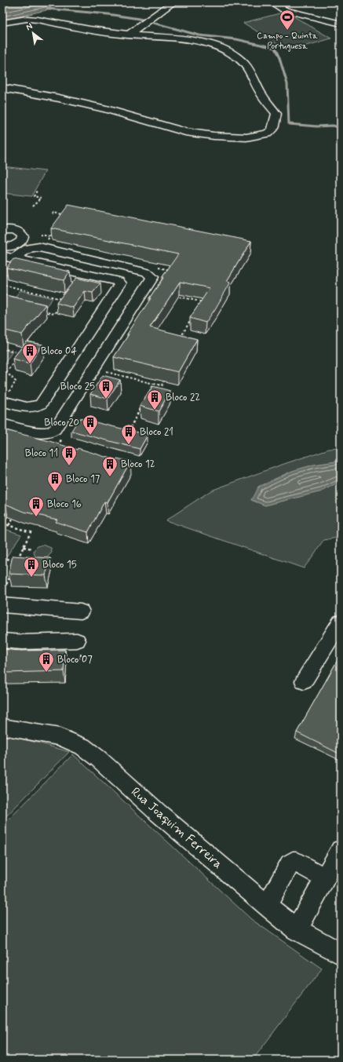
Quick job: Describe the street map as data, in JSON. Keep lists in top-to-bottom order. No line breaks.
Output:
{"streets":{"street":["Rua Joaquim Ferreira"]},"places":{"sports":["Campo - Quinta Portuguesa"],"building":["Bloco 04","Bloco 25","Bloco 22","Bloco 20","Bloco 21","Bloco 11","Bloco 12","Bloco 17","Bloco 16","Bloco 15","Bloco 07"]},"north":"top left"}
